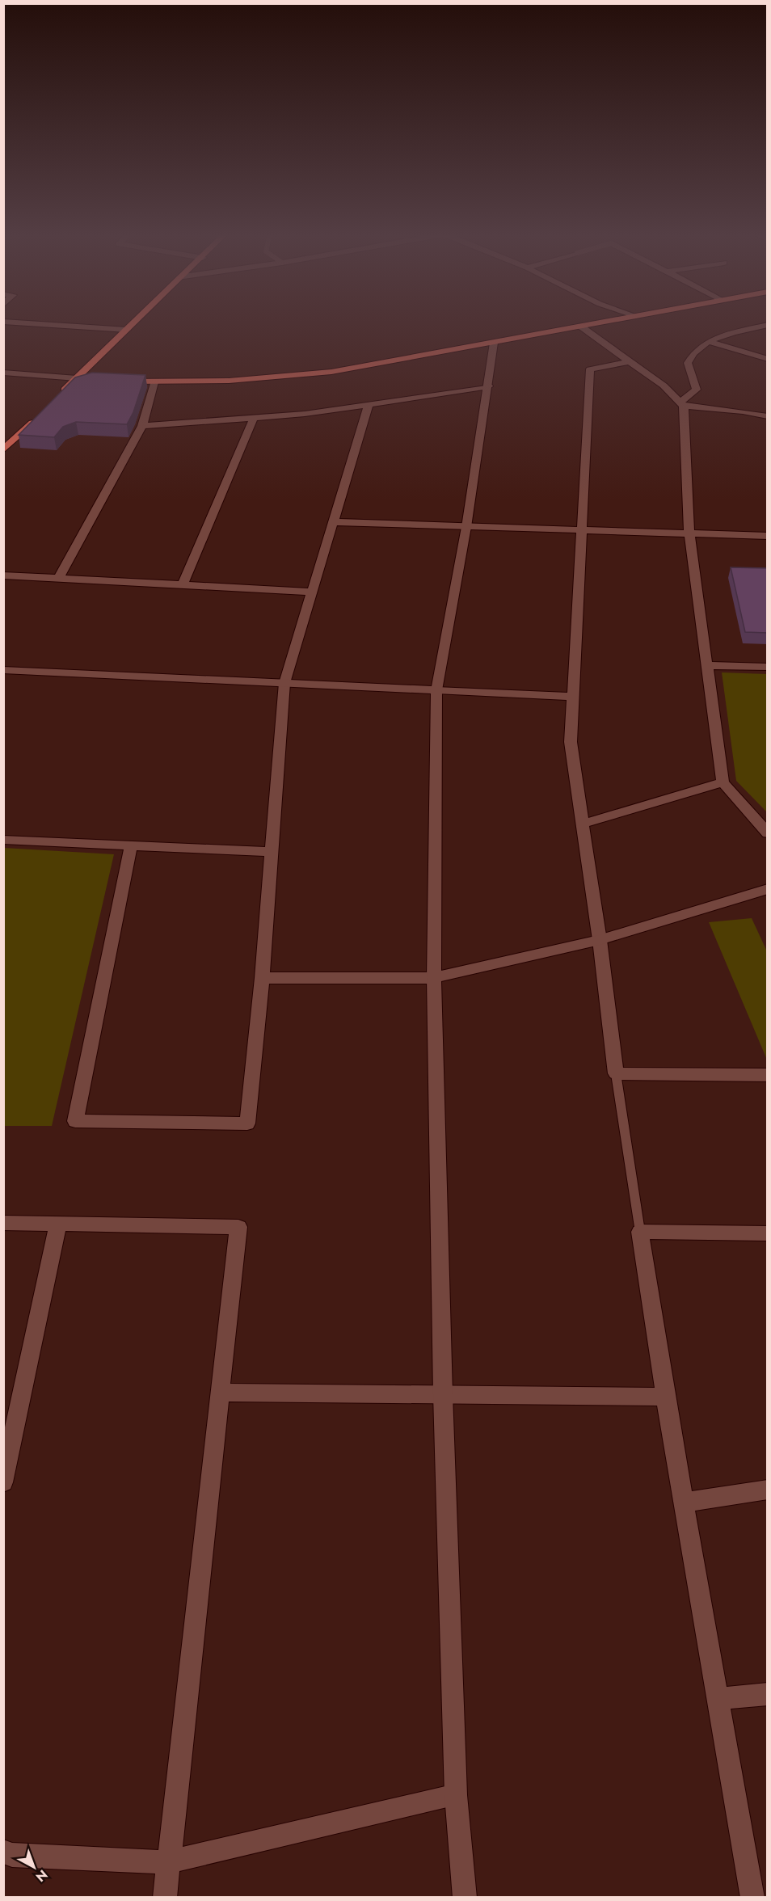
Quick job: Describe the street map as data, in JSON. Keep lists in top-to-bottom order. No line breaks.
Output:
{"north":"bottom right"}
